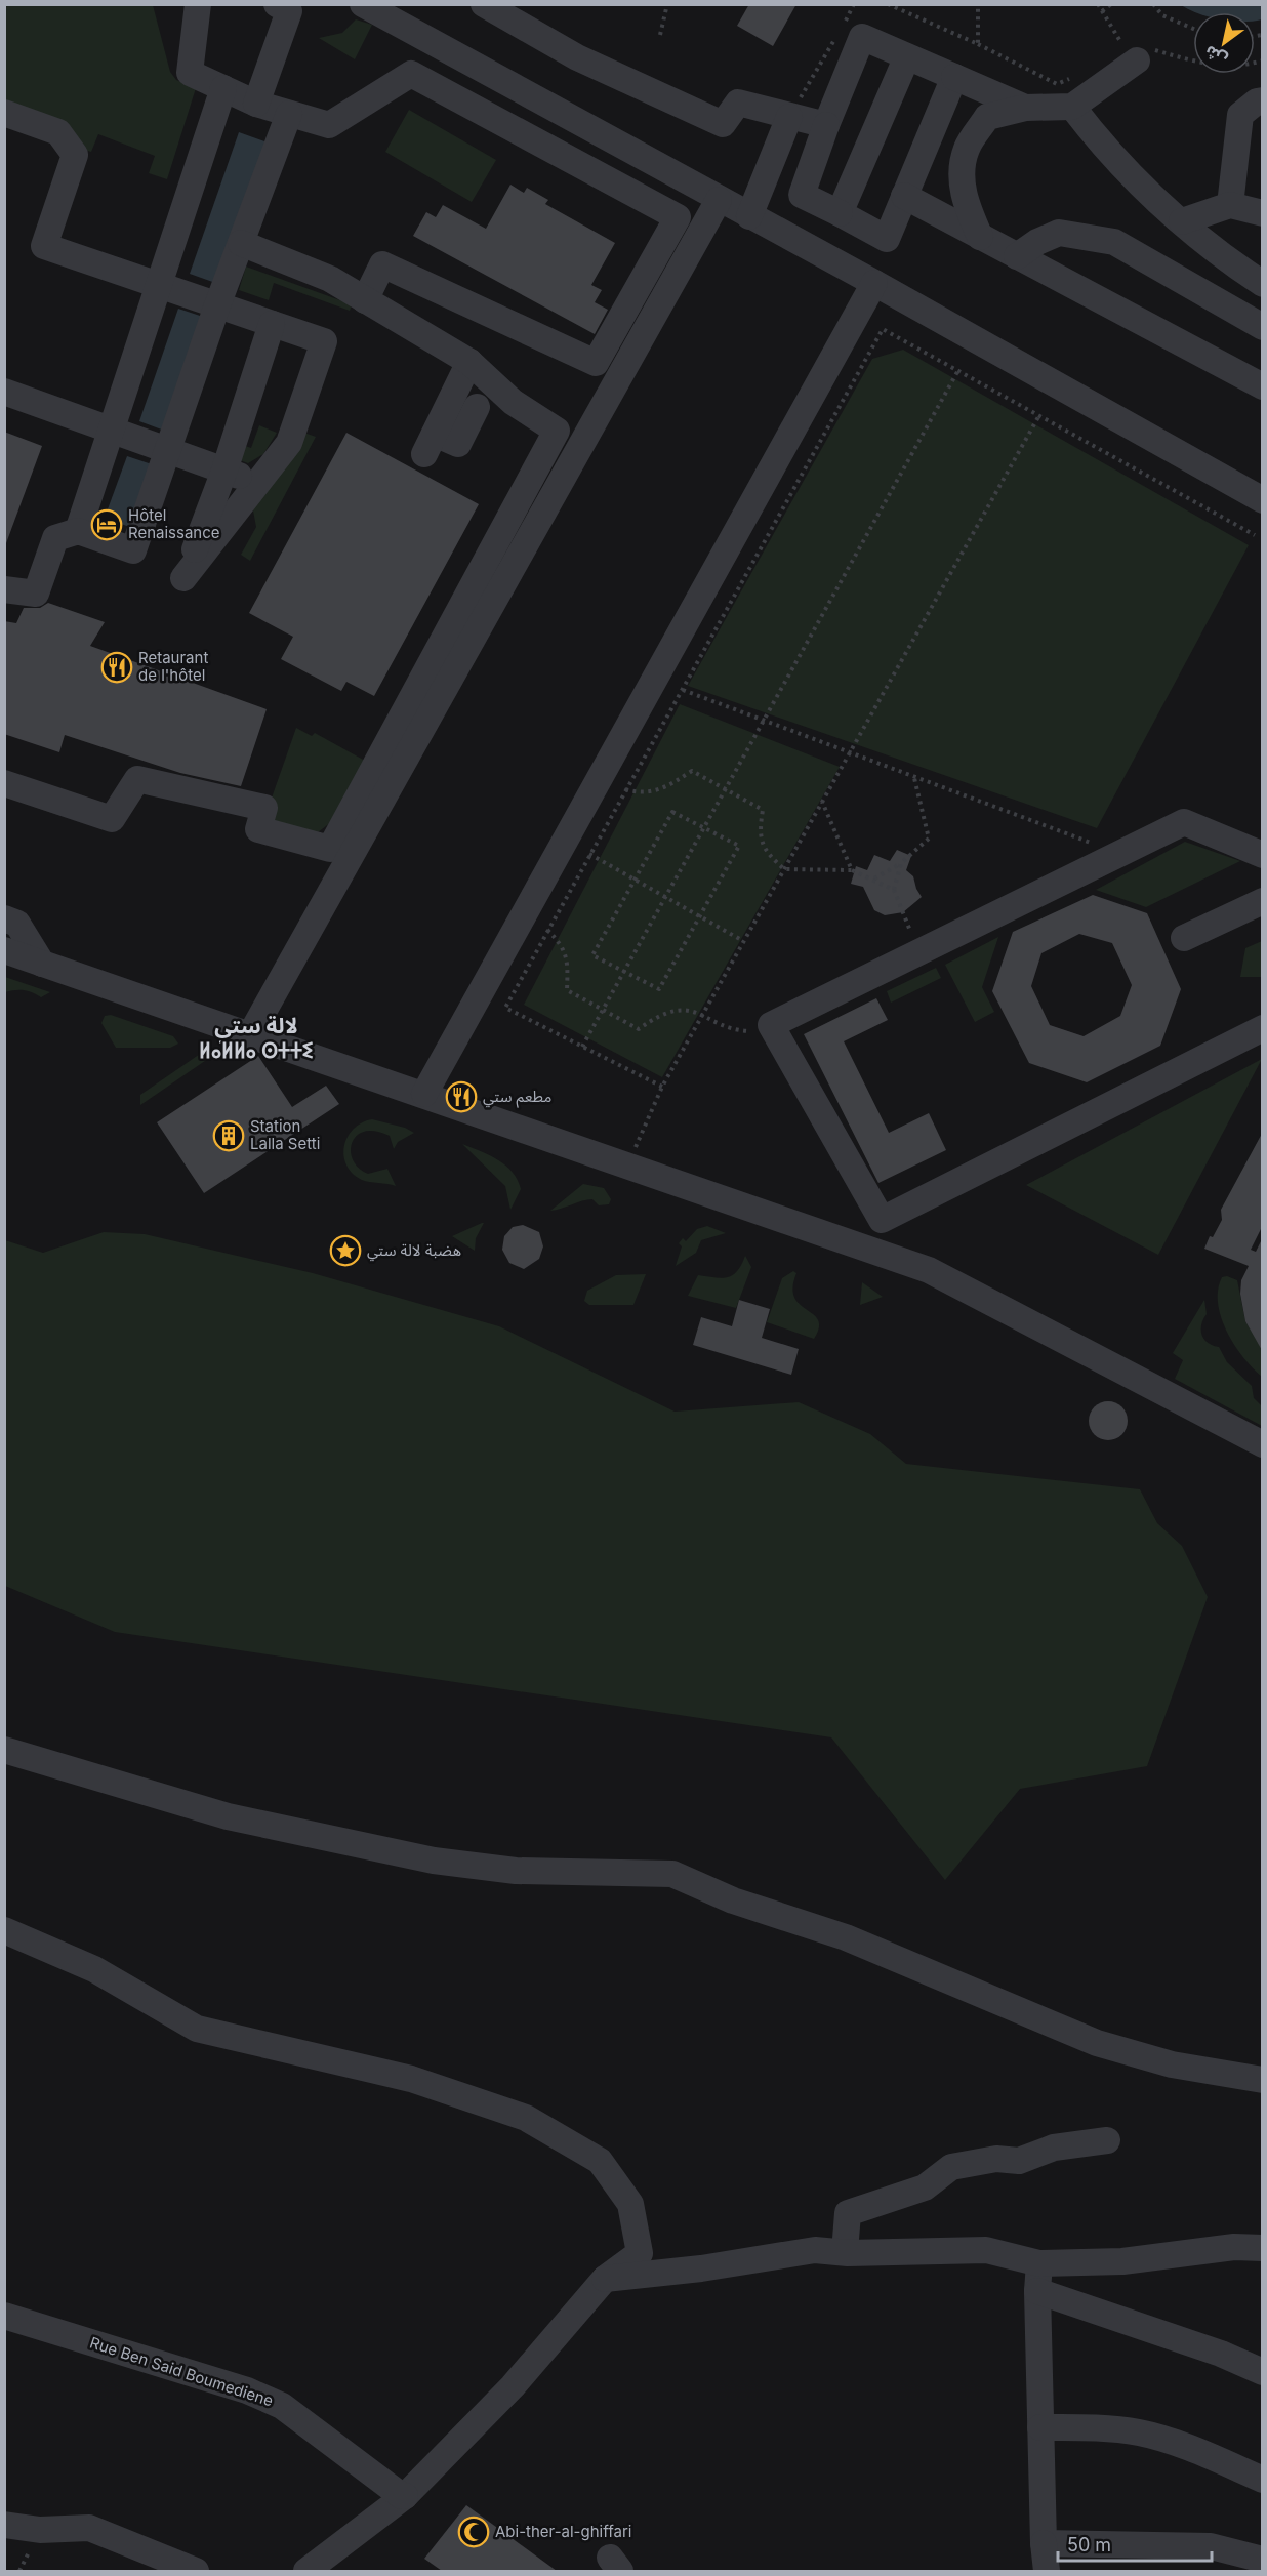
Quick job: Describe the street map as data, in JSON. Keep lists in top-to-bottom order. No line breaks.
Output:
{"streets":{"street":["Rue Ben Said Boumediene"]},"districts":["لالة ستي ⵍⴰⵍⵍⴰ ⵙⵜⵜⵉ"],"places":{"hotel":["Hôtel Renaissance"],"restaurant":["Retaurant de l'hôtel","مطعم ستي"],"building":["Station Lalla Setti"],"place":["هضبة لالة ستي"],"mosque":["Abi-ther-al-ghiffari"]},"scale_bar":"50 m","north":"bottom left"}
